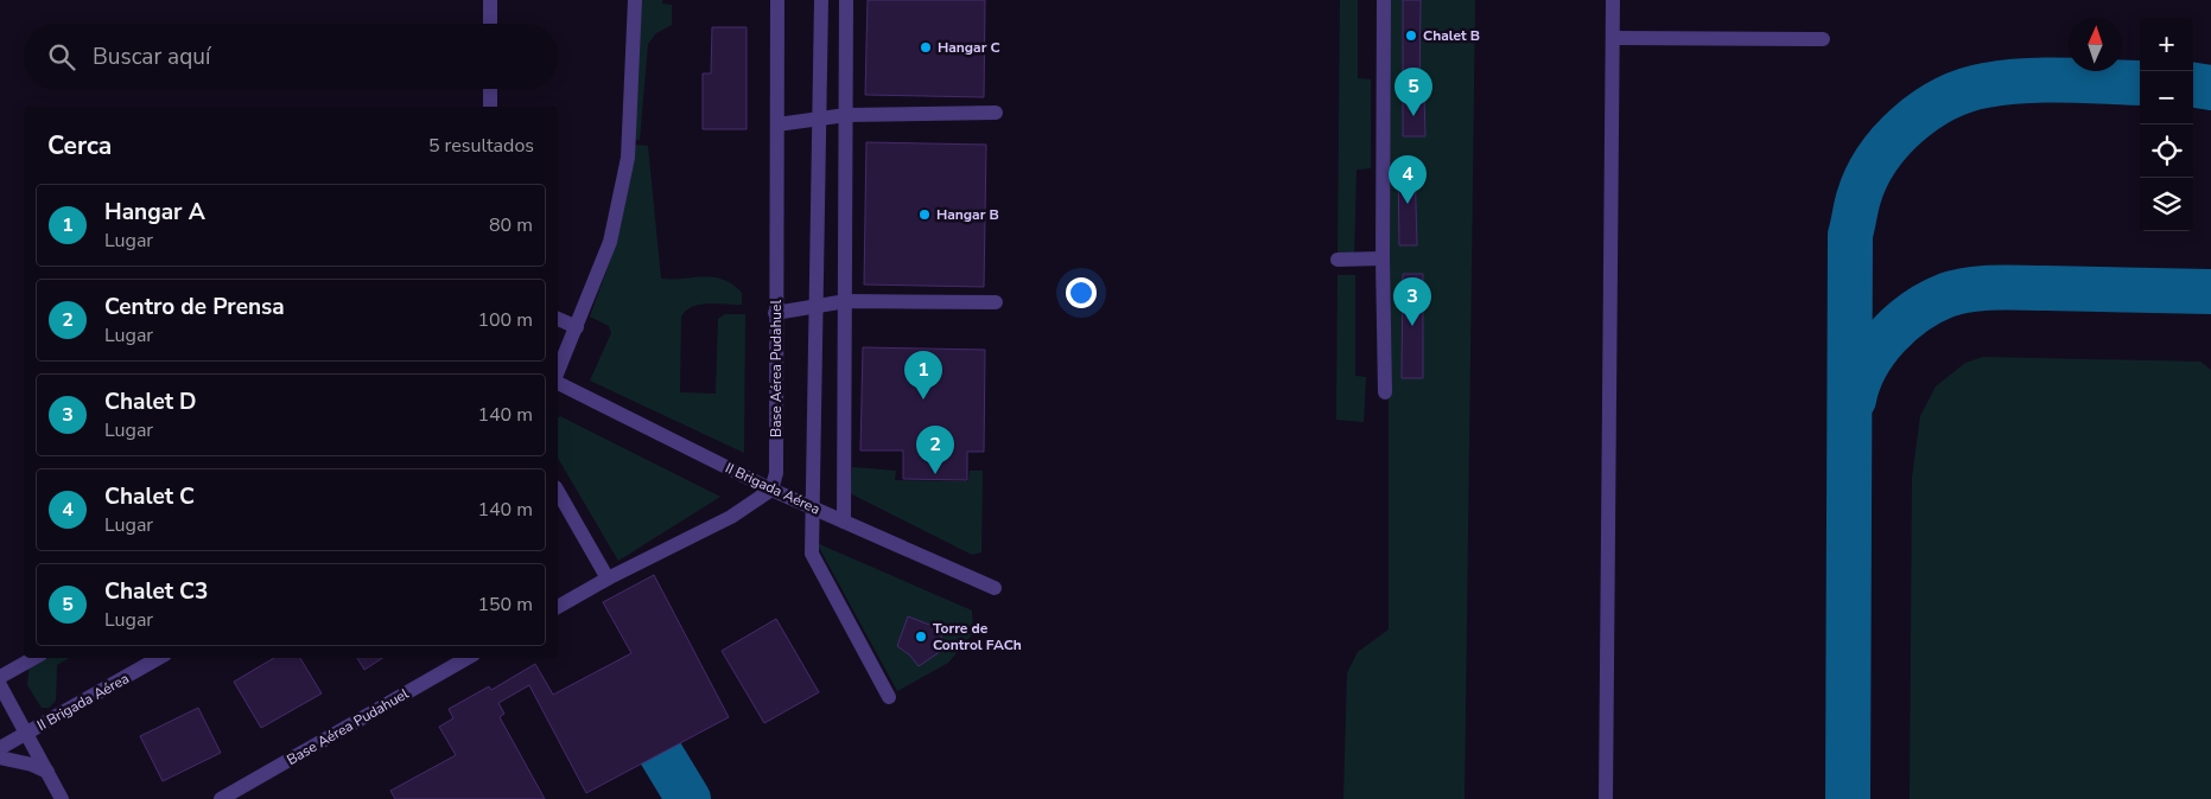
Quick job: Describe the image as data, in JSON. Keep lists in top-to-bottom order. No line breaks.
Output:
{"streets":{"street":["Base Aérea Pudahuel","II Brigada Aérea"]},"crossings":[["Base Aérea Pudahuel","II Brigada Aérea"]],"places":["Chalet B","Hangar C","Hangar B","Torre de Control FACh"],"north":"top","page":{"map_buttons":["+","−"],"search":"Buscar aquí","pins":["5","4","3","1","2"],"heading":["Cerca","5 resultados"],"list":[{"mark":"1","name":"Hangar A","note":"Lugar","value":"80 m"},{"mark":"2","name":"Centro de Prensa","note":"Lugar","value":"100 m"},{"mark":"3","name":"Chalet D","note":"Lugar","value":"140 m"},{"mark":"4","name":"Chalet C","note":"Lugar","value":"140 m"},{"mark":"5","name":"Chalet C3","note":"Lugar","value":"150 m"}]}}
